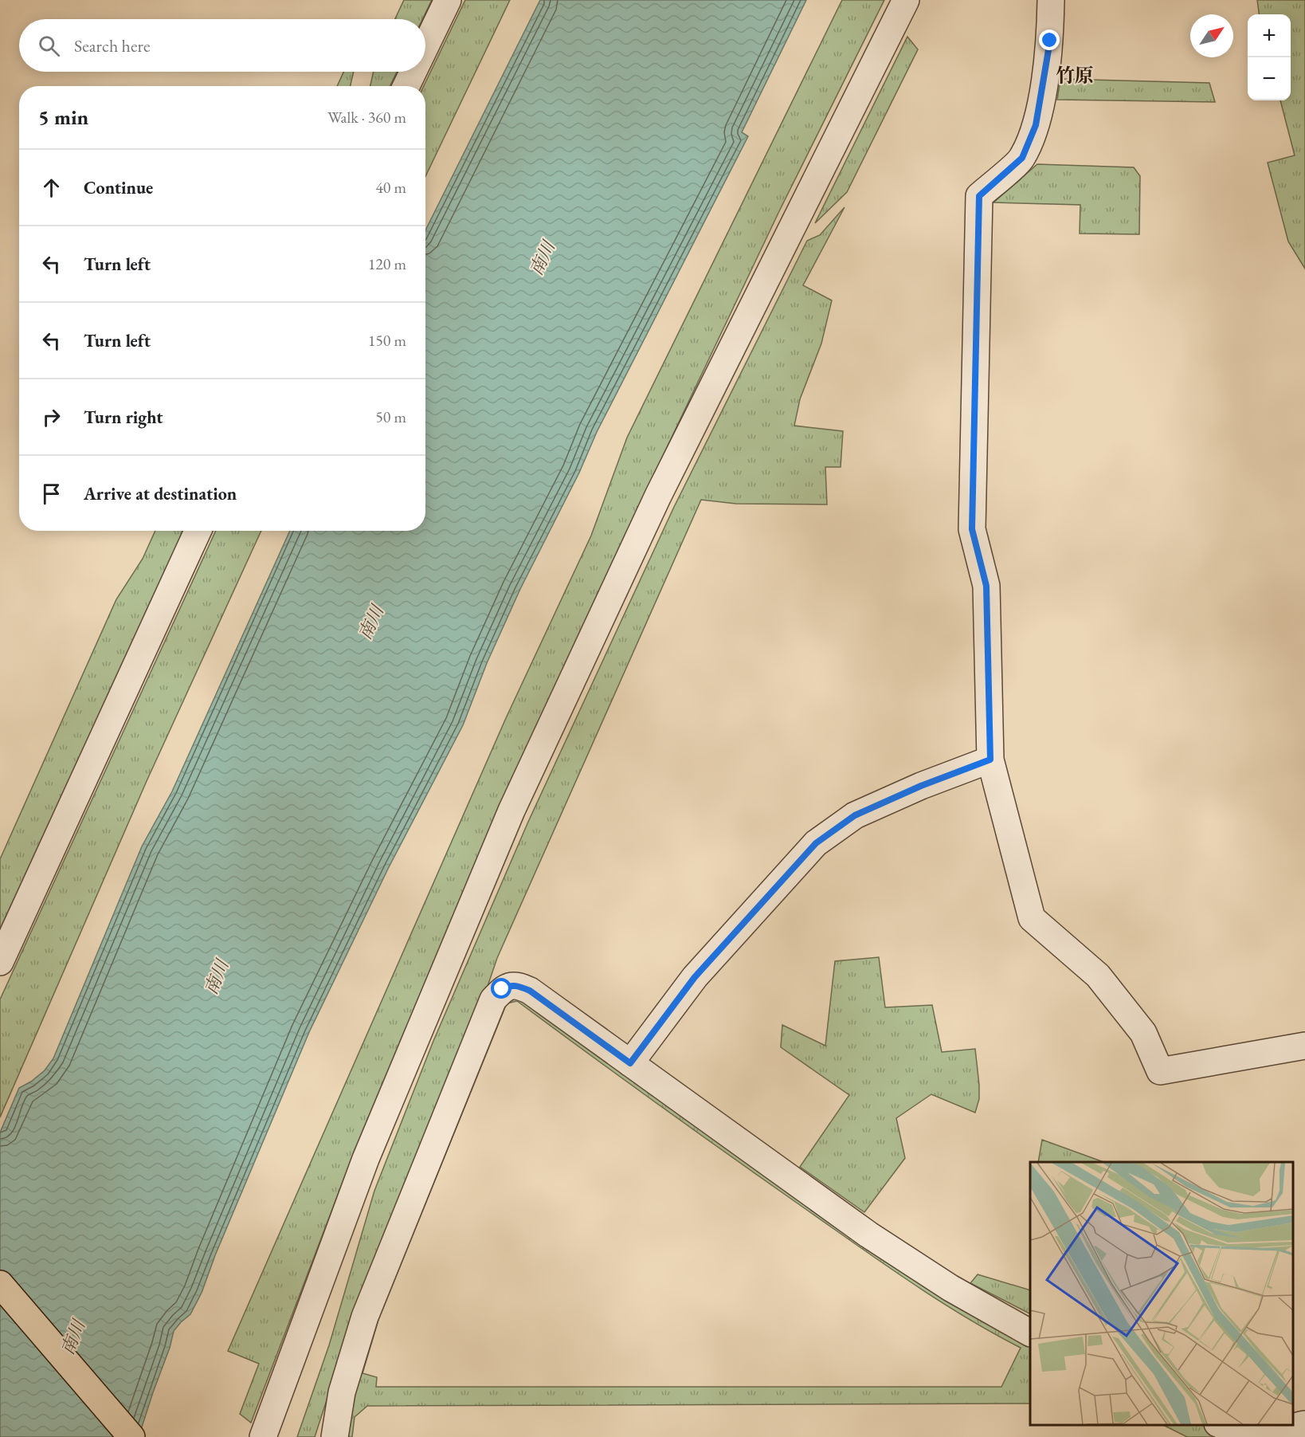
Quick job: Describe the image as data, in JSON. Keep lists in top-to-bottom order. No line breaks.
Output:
{"districts":["竹原"],"water":["南川"],"north":"top right","page":{"map_buttons":["+","−"],"search":"Search here","heading":["5 min","Walk · 360 m"],"list":[["Continue","40 m"],["Turn left","120 m"],["Turn left","150 m"],["Turn right","50 m"],"Arrive at destination"]}}
